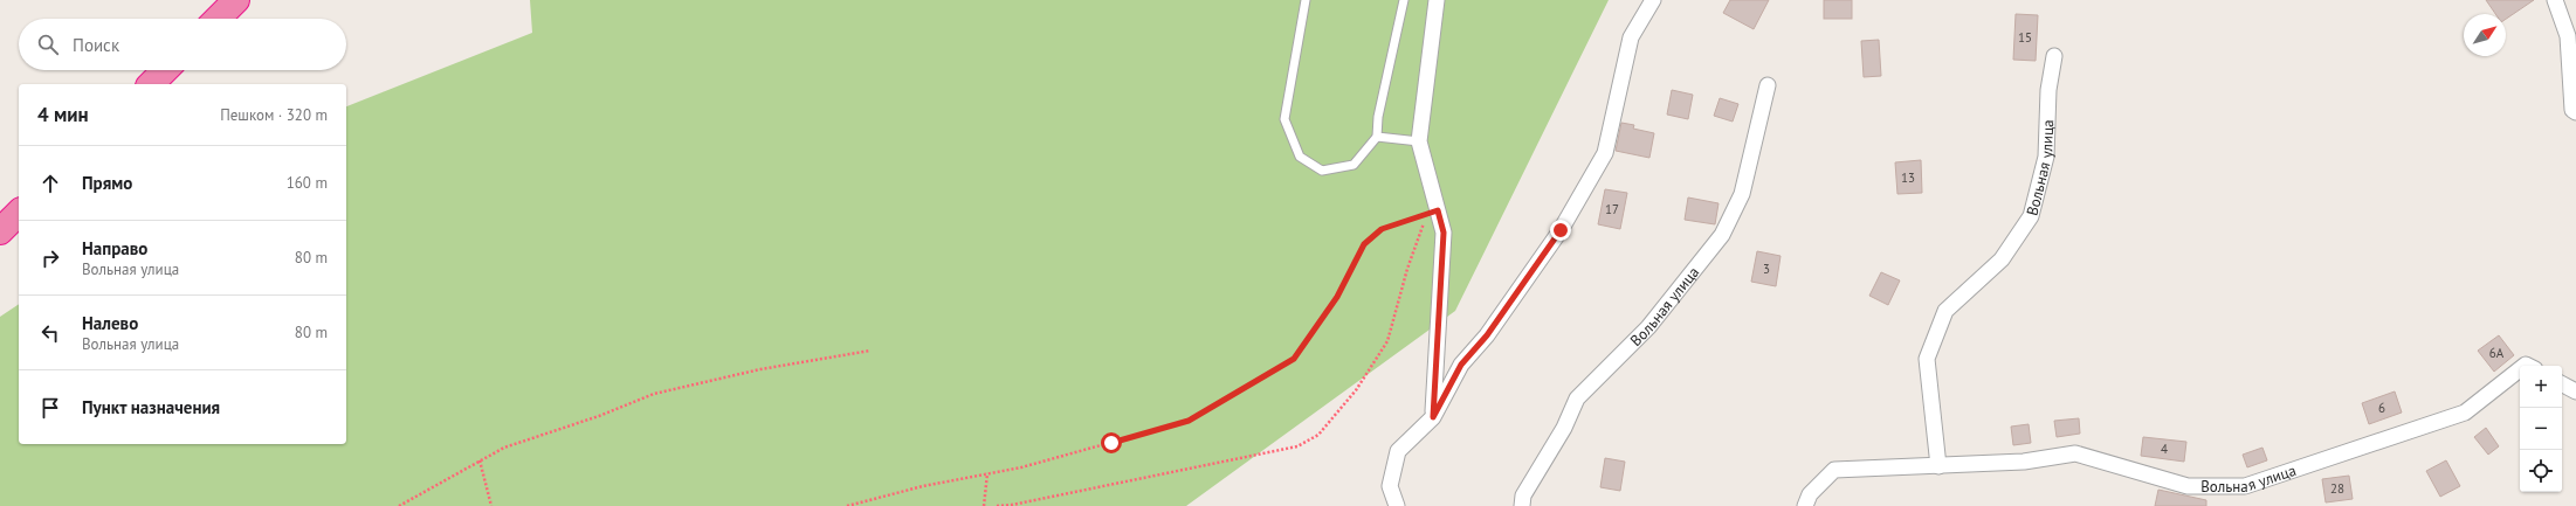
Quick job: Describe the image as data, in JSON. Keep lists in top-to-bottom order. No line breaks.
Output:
{"streets":{"street":["Вольная улица"]},"house_numbers":["15","13","17","3","6А","6","4","28"],"north":"top right","page":{"search":"Поиск","heading":["4 мин","Пешком · 320 m"],"list":[["Прямо","160 m"],["Направо","Вольная улица","80 m"],["Налево","Вольная улица","80 m"],"Пункт назначения"],"map_buttons":["+","−"]}}
